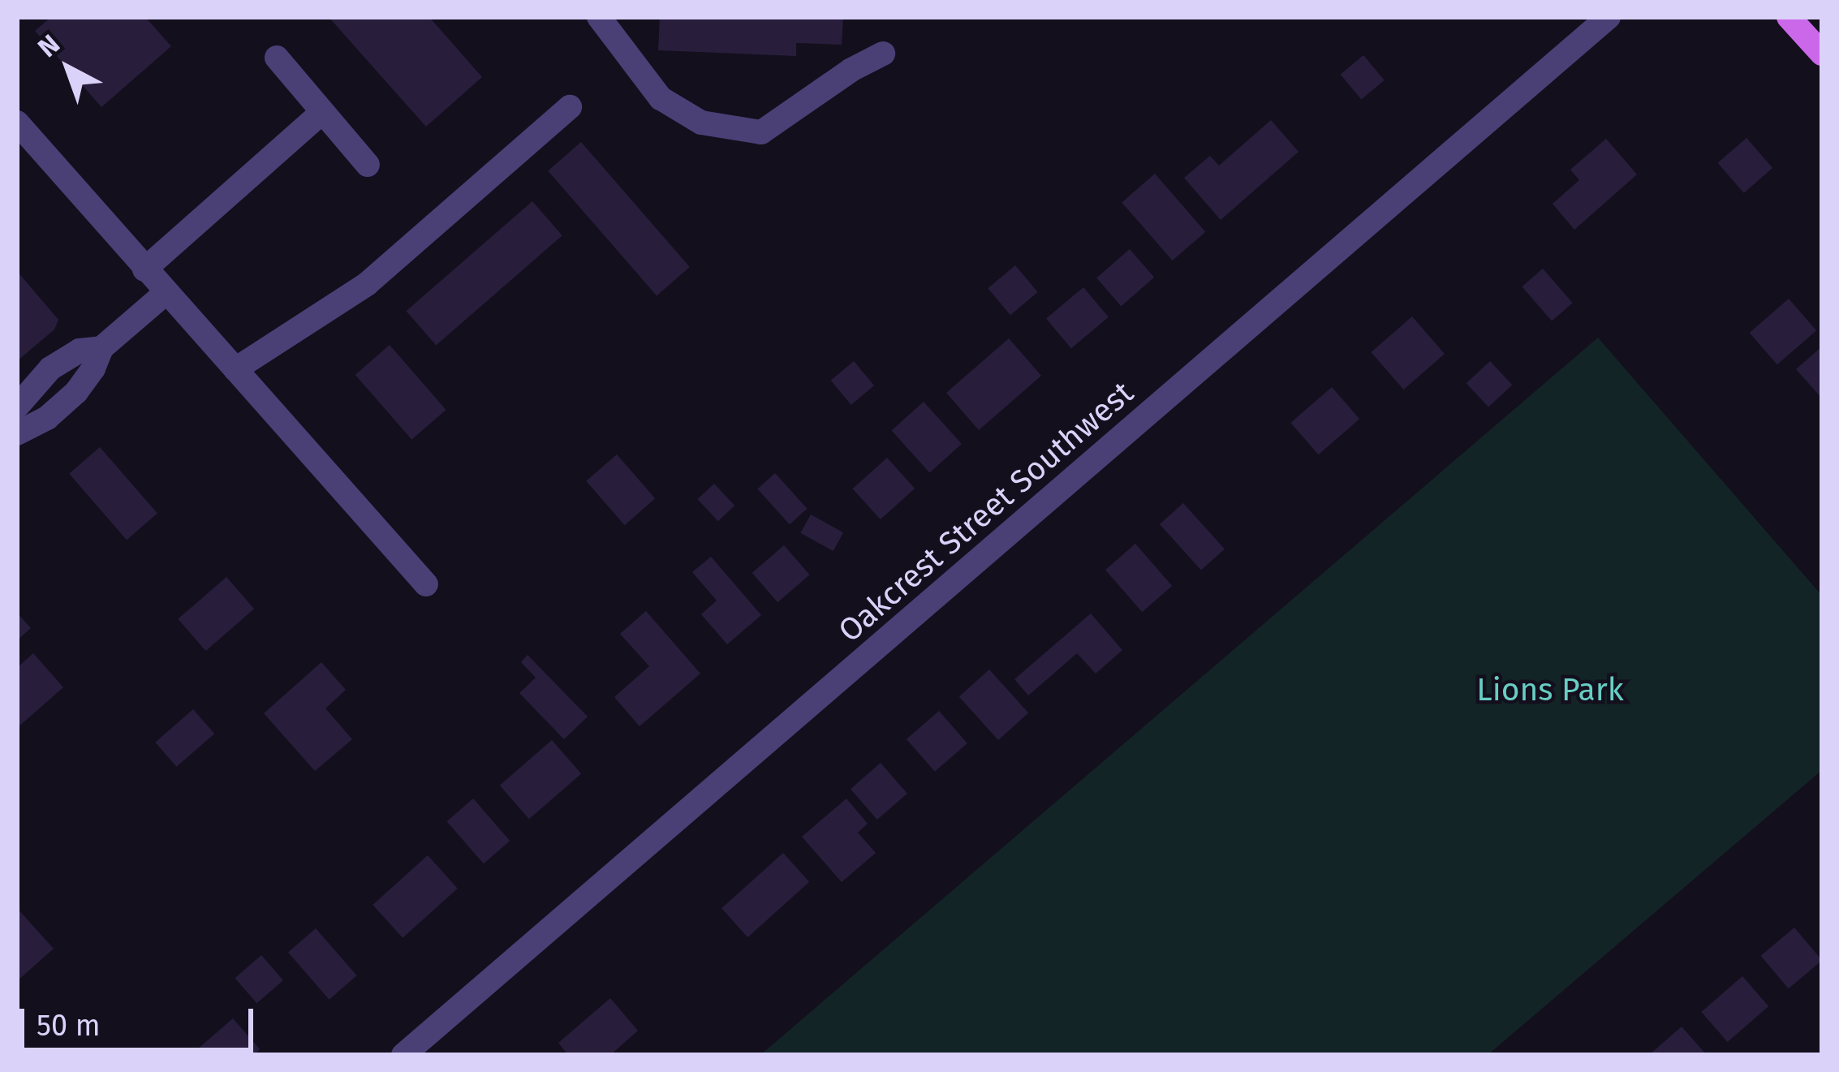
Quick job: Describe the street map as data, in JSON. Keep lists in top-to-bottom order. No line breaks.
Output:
{"streets":{"street":["Oakcrest Street Southwest"]},"parks":["Lions Park"],"scale_bar":"50 m","north":"top left"}
